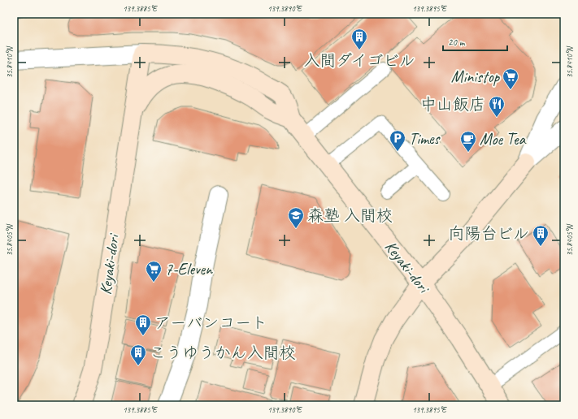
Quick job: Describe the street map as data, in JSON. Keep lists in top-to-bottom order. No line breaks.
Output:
{"streets":{"street":["Keyaki-dori"]},"places":{"building":["入間ダイゴビル","向陽台ビル","アーバンコート","こうゆうかん入間校"],"supermarket":["Ministop","7-Eleven"],"restaurant":["中山飯店"],"parking":["Times"],"cafe":["Moe Tea"],"school or university":["森塾 入間校"]},"scale_bar":"20 m","coordinates":["139.3885°E","139.3890°E","139.3895°E","35.8410°N","35.8405°N"]}
